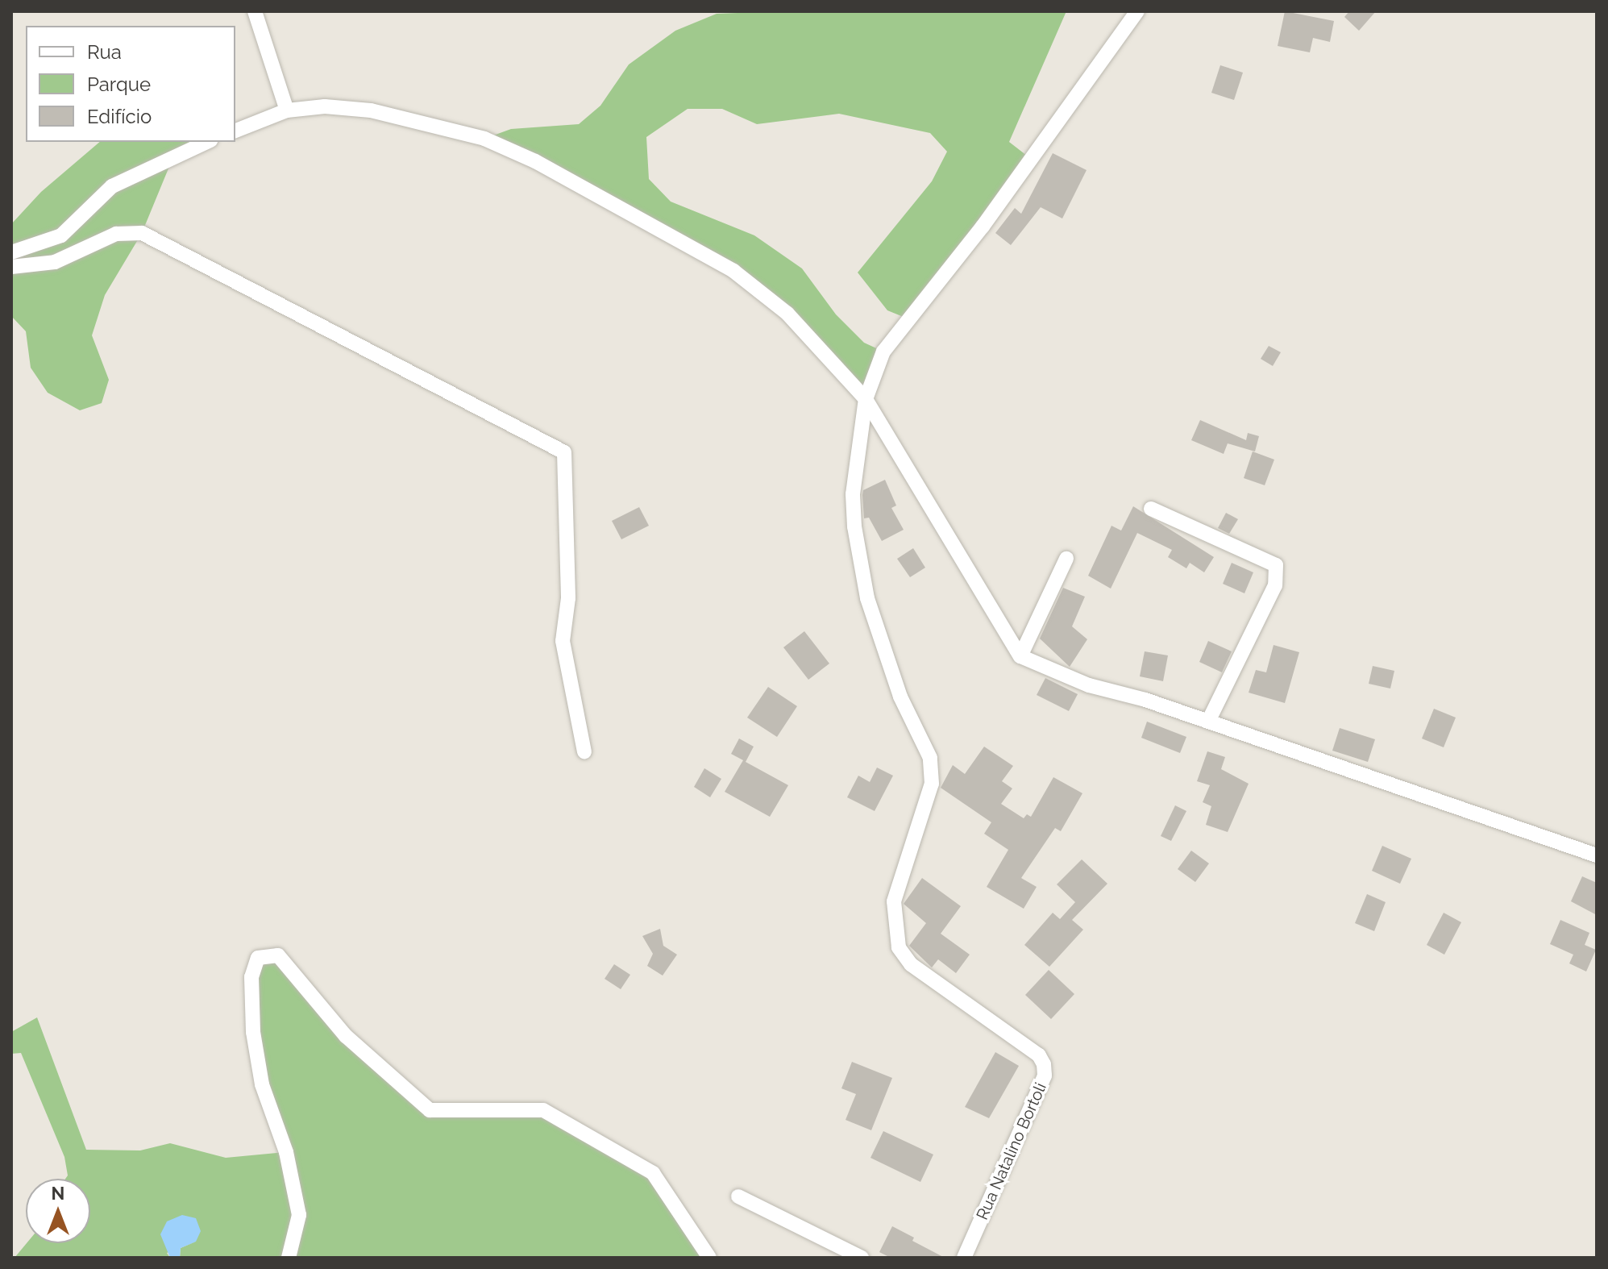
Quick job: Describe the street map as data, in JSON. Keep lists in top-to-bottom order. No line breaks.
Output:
{"streets":{"street":["Rua Natalino Bortoli"]},"legend":["Rua","Parque","Edifício"],"north":"top"}
